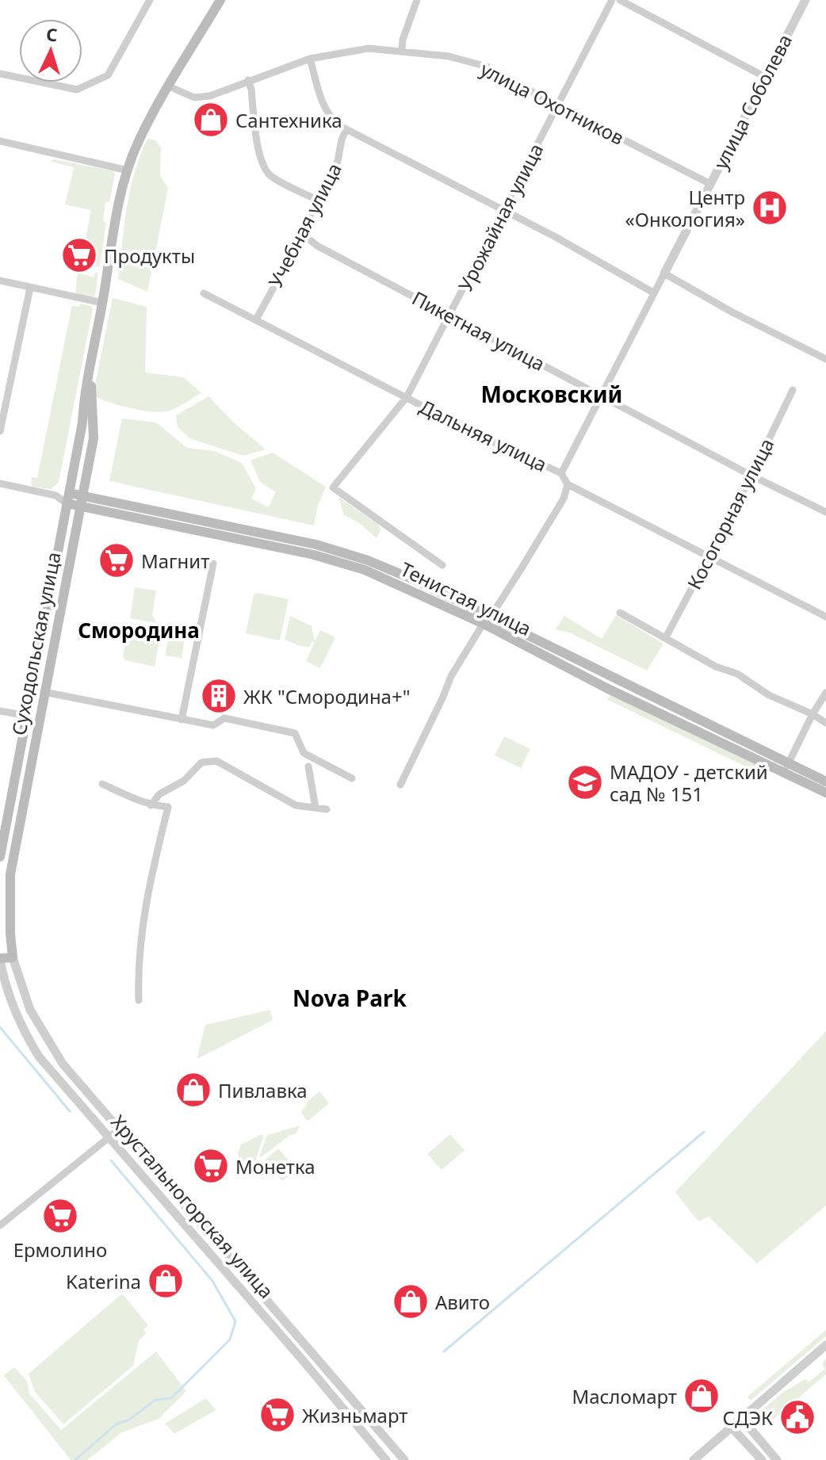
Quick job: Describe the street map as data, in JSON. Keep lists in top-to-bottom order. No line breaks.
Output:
{"streets":{"main road":["Тенистая улица","Суходольская улица"],"street":["улица Соболева","улица Охотников","Урожайная улица","Учебная улица","Пикетная улица","Дальняя улица","Косогорная улица","Хрустальногорская улица"]},"crossings":[["улица Соболева","улица Охотников"],["улица Соболева","Пикетная улица"],["улица Соболева","Дальняя улица"],["улица Охотников","Урожайная улица"],["улица Охотников","Суходольская улица"],["Урожайная улица","Пикетная улица"],["Урожайная улица","Дальняя улица"],["Урожайная улица","Тенистая улица"],["Учебная улица","Пикетная улица"],["Учебная улица","Дальняя улица"],["Пикетная улица","Косогорная улица"],["Дальняя улица","Косогорная улица"],["Тенистая улица","Суходольская улица"],["Суходольская улица","Хрустальногорская улица"]],"districts":["Московский","Смородина","Nova Park"],"places":{"shop":["Сантехника","Пивлавка","Katerina","Авито","Масломарт"],"hospital":["Центр «Онкология»"],"supermarket":["Продукты","Магнит","Монетка","Ермолино","Жизньмарт"],"building":["ЖК \"Смородина+\""],"school or university":["МАДОУ - детский сад № 151"],"public building":["СДЭК"]},"north":"top"}
